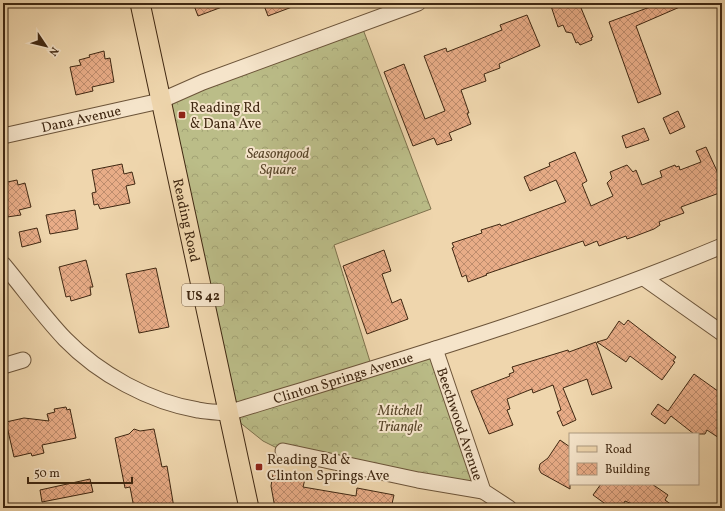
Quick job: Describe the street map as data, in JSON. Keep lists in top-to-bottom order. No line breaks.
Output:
{"streets":{"main road":["Reading Road","US 42"],"street":["Dana Avenue","Clinton Springs Avenue","Beechwood Avenue"]},"crossings":[["Dana Avenue","Reading Road"],["Reading Road","Clinton Springs Avenue"],["Clinton Springs Avenue","Beechwood Avenue"]],"parks":["Seasongood Square","Mitchell Triangle"],"places":{"transit":["Reading Rd & Dana Ave","Reading Rd & Clinton Springs Ave"]},"legend":["Road","Building"],"scale_bar":"50 m","north":"bottom right"}
